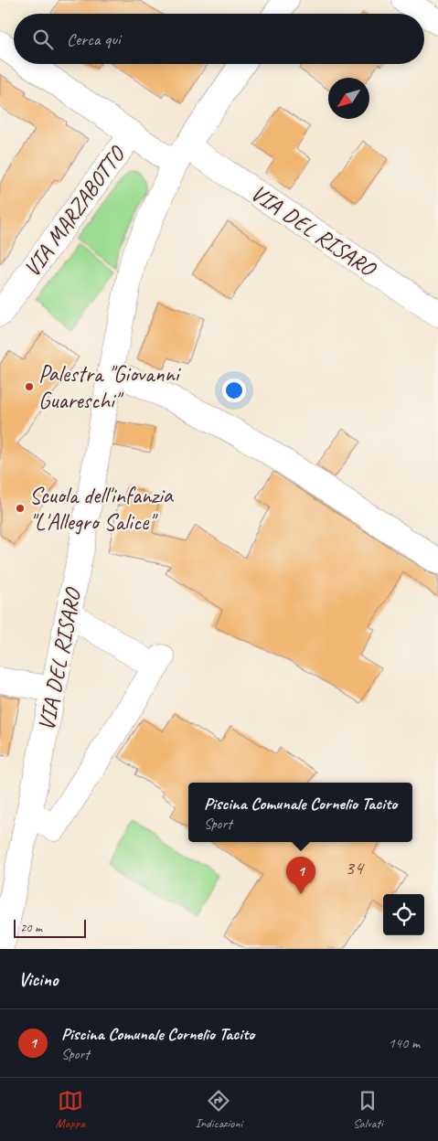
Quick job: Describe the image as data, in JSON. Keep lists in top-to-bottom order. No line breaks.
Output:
{"streets":{"street":["VIA MARZABOTTO","VIA DEL RISARO"]},"places":["Palestra \"Giovanni Guareschi\"","Scuola dell'infanzia \"L'Allegro Salice\""],"house_numbers":["34"],"scale_bar":"20 m","north":"bottom left","page":{"search":"Cerca qui","popup":["Piscina Comunale Cornelio Tacito","Sport"],"pins":"1","scale":"20 m","heading":"Vicino","list":[{"mark":"1","name":"Piscina Comunale Cornelio Tacito","note":"Sport","value":"140 m"}],"nav":["Mappa","Indicazioni","Salvati"]}}
